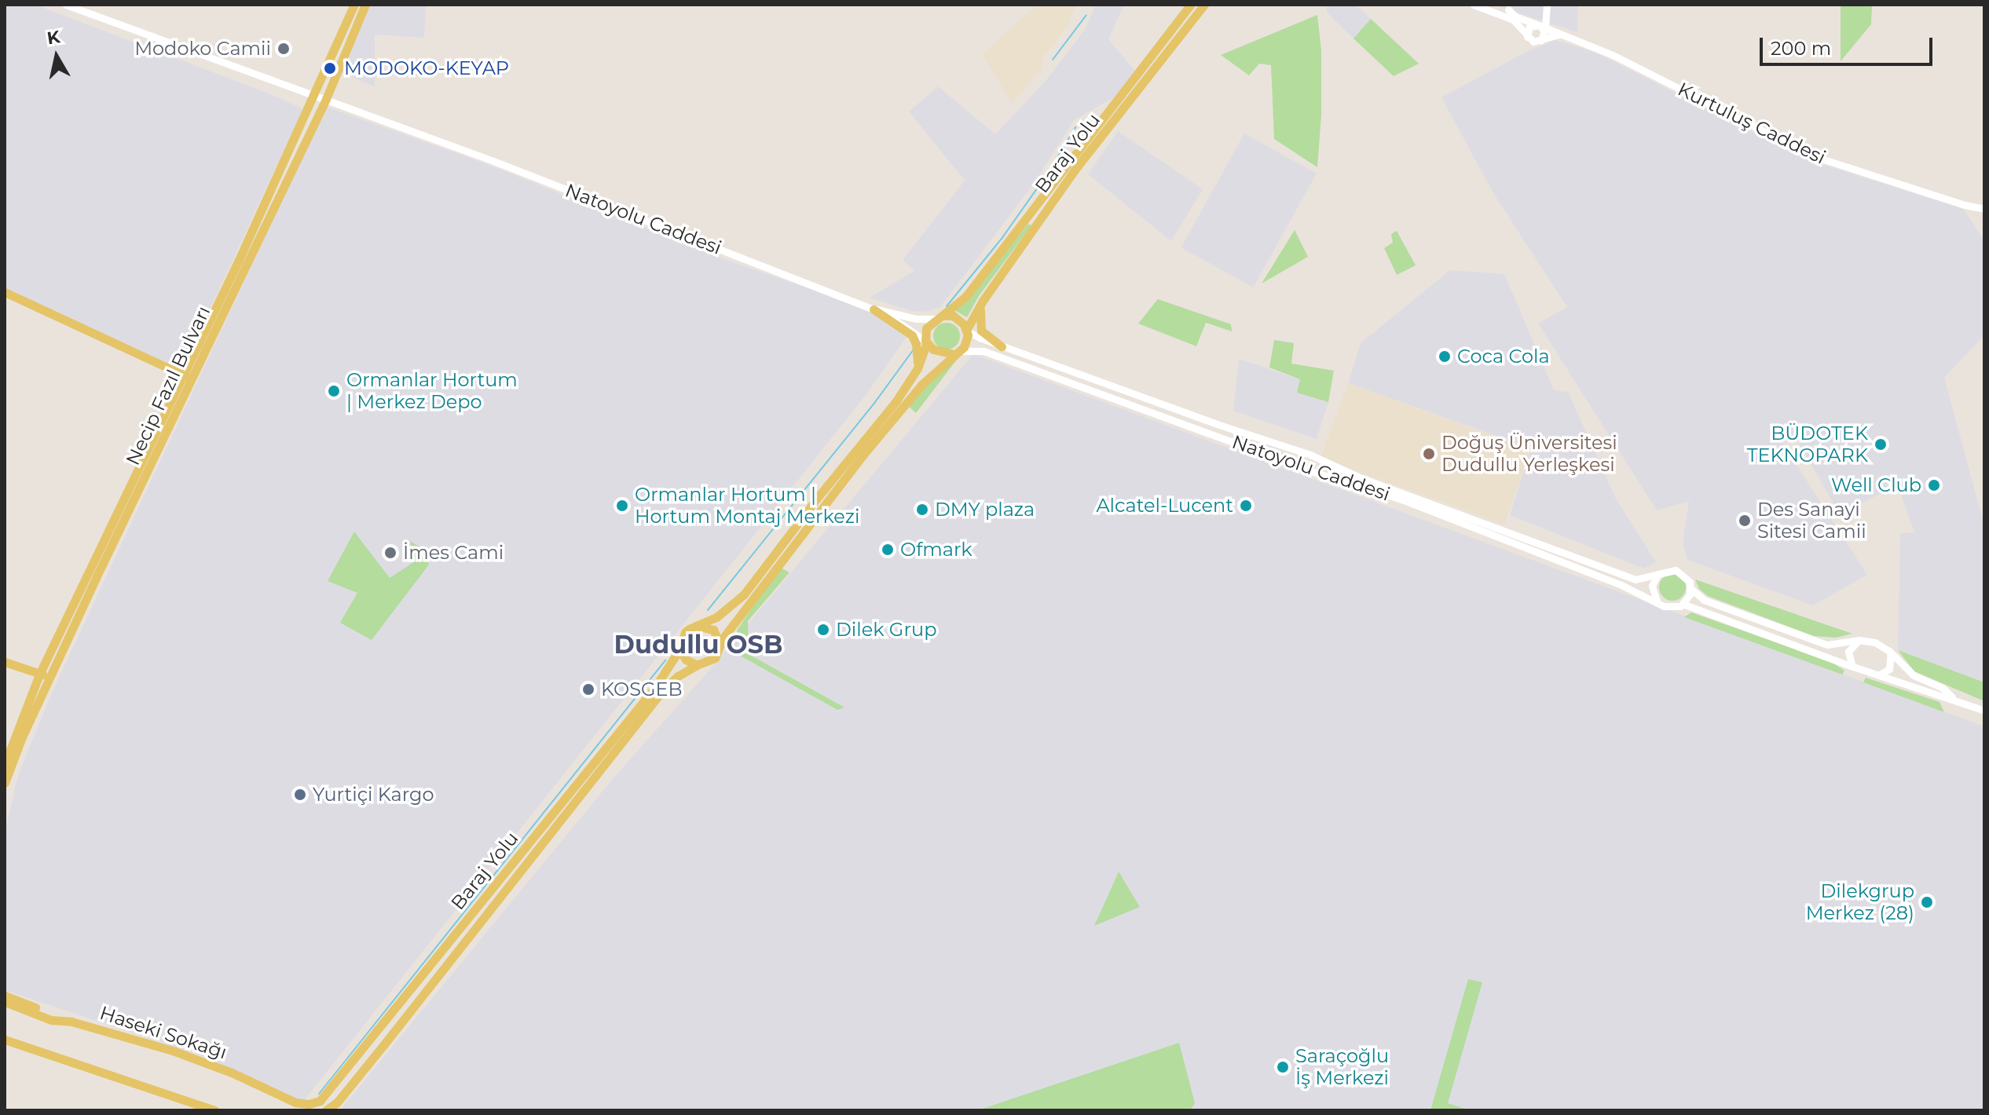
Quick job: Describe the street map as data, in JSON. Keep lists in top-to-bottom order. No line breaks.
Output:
{"streets":{"main road":["Kurtuluş Caddesi","Baraj Yolu","Natoyolu Caddesi","Necip Fazıl Bulvarı","Haseki Sokağı"]},"crossings":[["Baraj Yolu","Natoyolu Caddesi"],["Baraj Yolu","Haseki Sokağı"],["Natoyolu Caddesi","Necip Fazıl Bulvarı"]],"districts":["Dudullu OSB"],"places":["Modoko Camii","MODOKO-KEYAP","Coca Cola","Ormanlar Hortum | Merkez Depo","BÜDOTEK TEKNOPARK","Doğuş Üniversitesi Dudullu Yerleşkesi","Well Club","Ormanlar Hortum | Hortum Montaj Merkezi","Alcatel-Lucent","DMY plaza","Des Sanayi Sitesi Camii","Ofmark","İmes Cami","Dilek Grup","KOSGEB","Yurtiçi Kargo","Dilekgrup Merkez (28)","Saraçoğlu İş Merkezi"],"scale_bar":"200 m","north":"top"}
